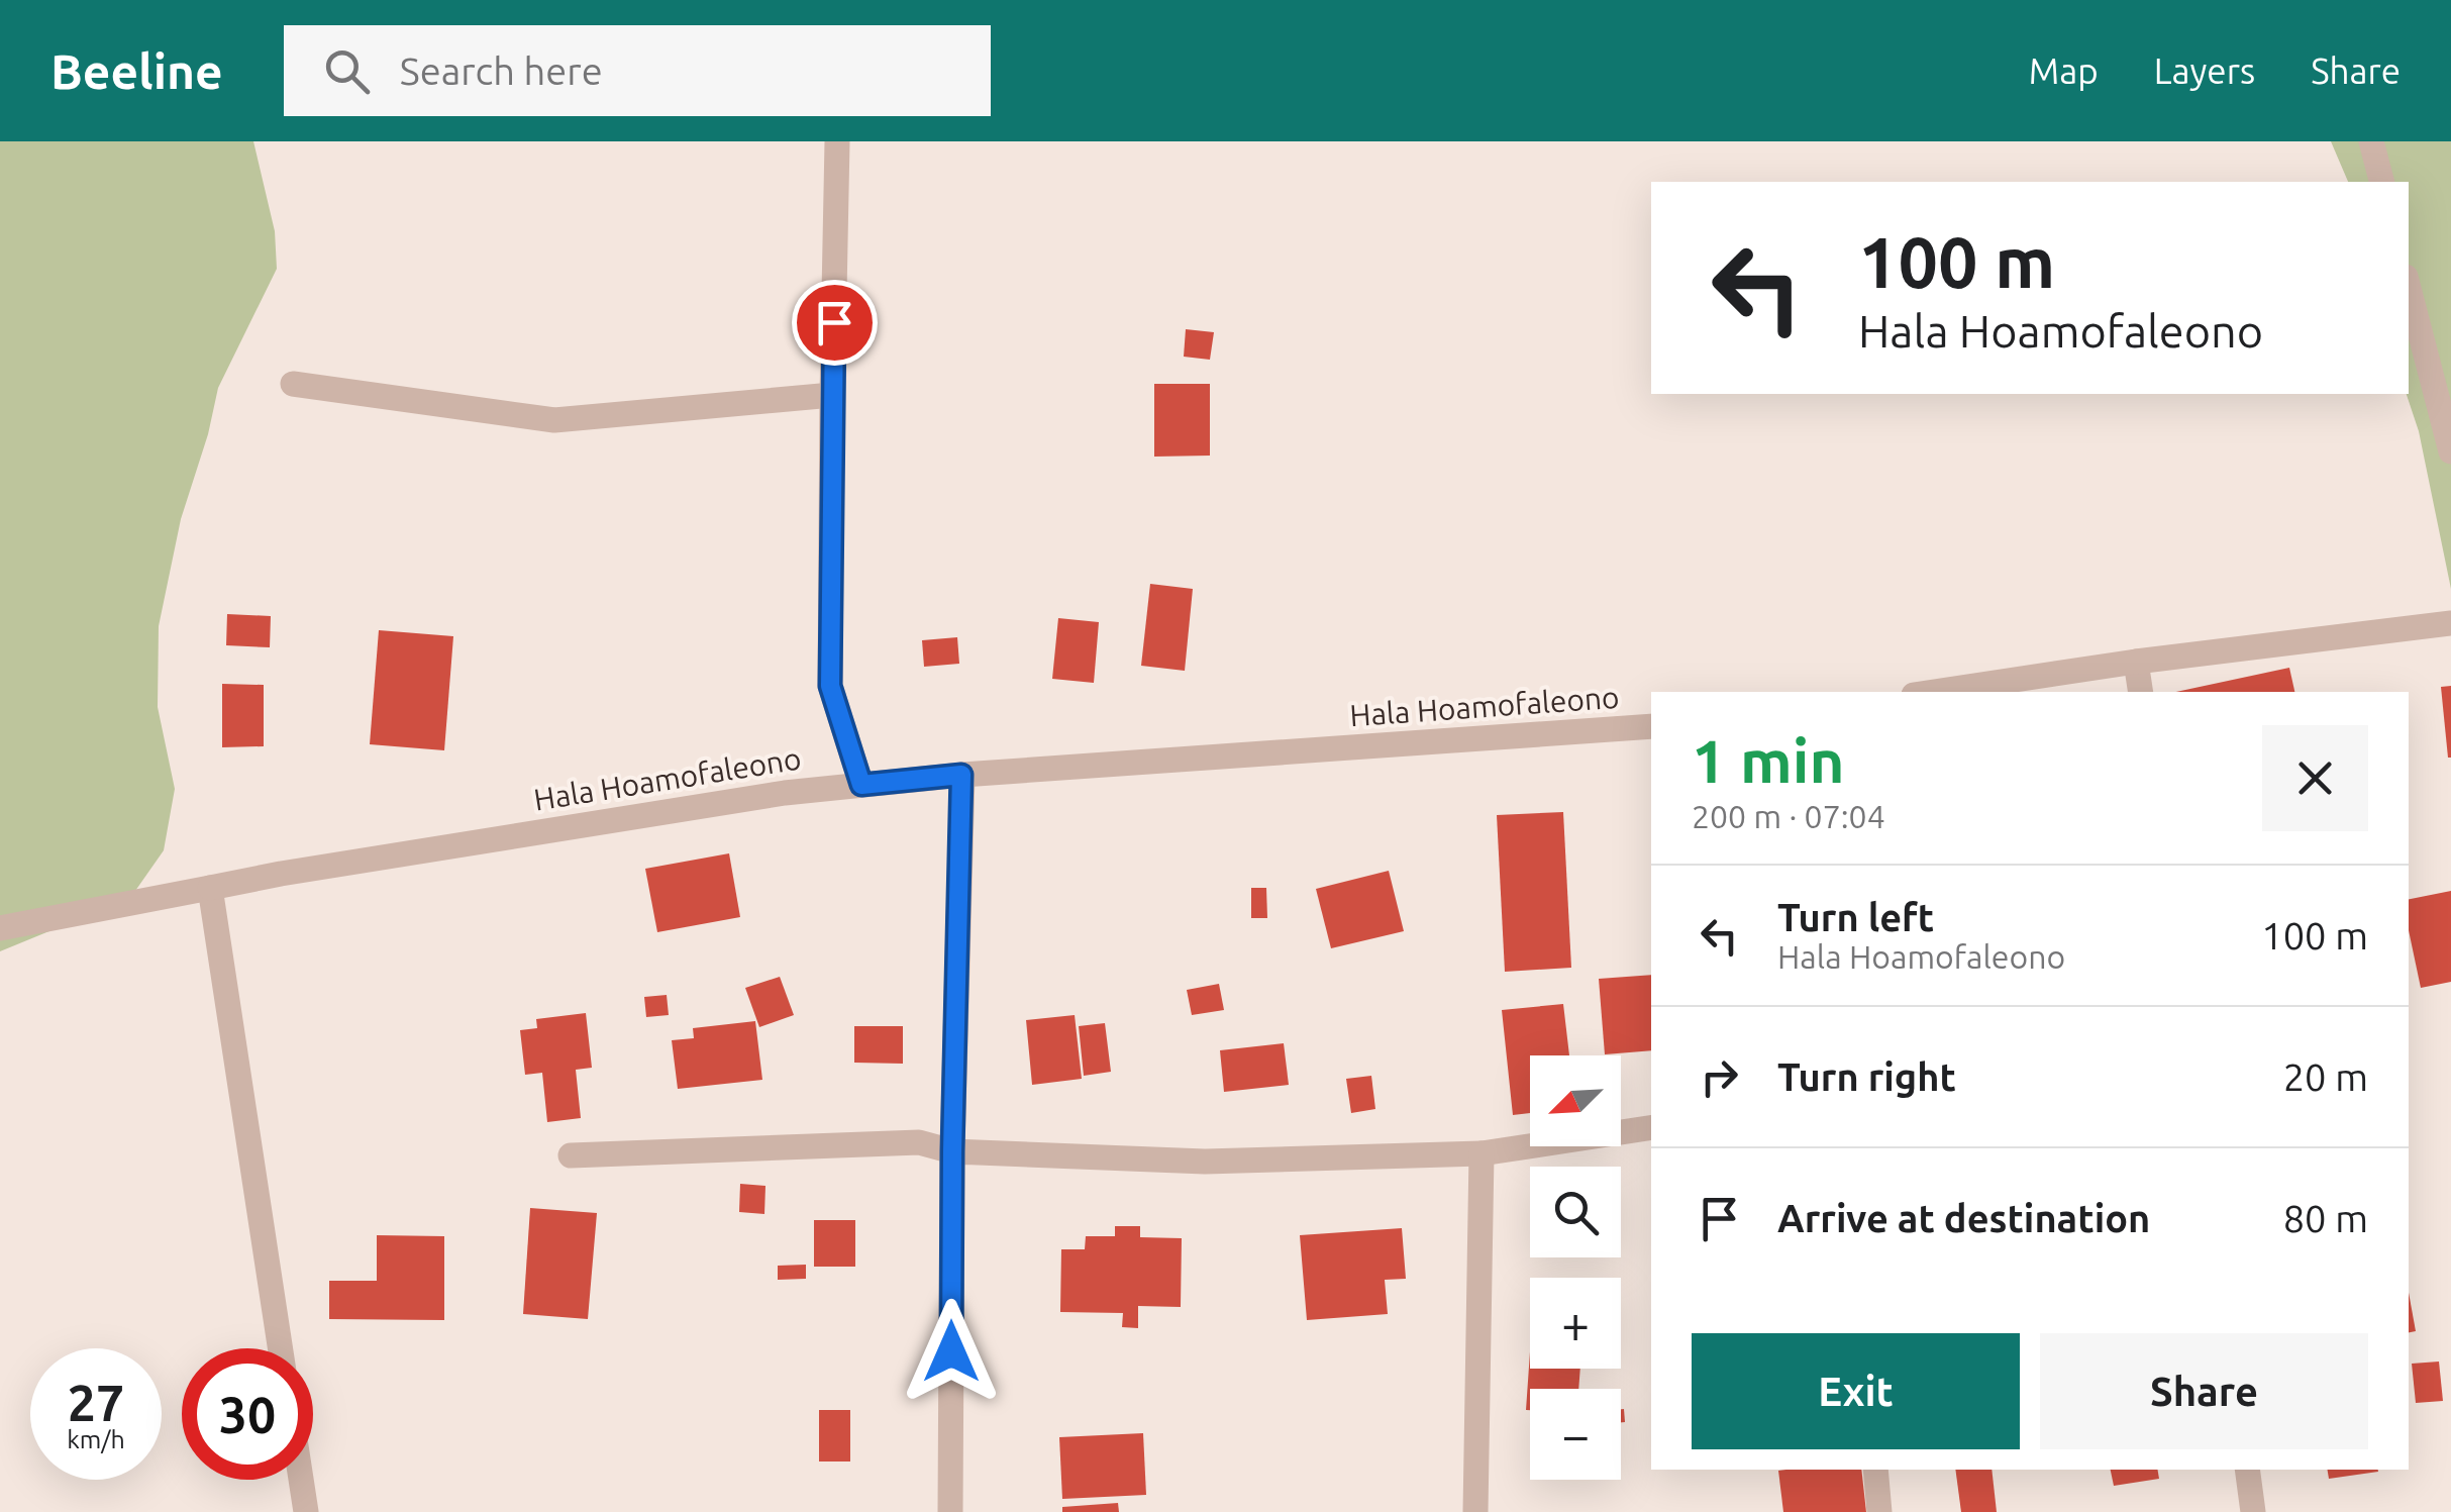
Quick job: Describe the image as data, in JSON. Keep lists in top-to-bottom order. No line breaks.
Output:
{"streets":{"street":["Hala Hoamofaleono"]},"north":"bottom left","page":{"header":"Beeline","search":"Search here","nav":["Map","Layers","Share"],"turn":["100 m","Hala Hoamofaleono"],"heading":["1 min","200 m · 07:04"],"list":[{"name":"Turn left","note":"Hala Hoamofaleono","value":"100 m"},{"name":"Turn right","value":"20 m"},{"name":"Arrive at destination","value":"80 m"}],"map_buttons":["+","−"],"buttons":["Exit","Share"],"speed":"27 km/h","limit":"30"}}
